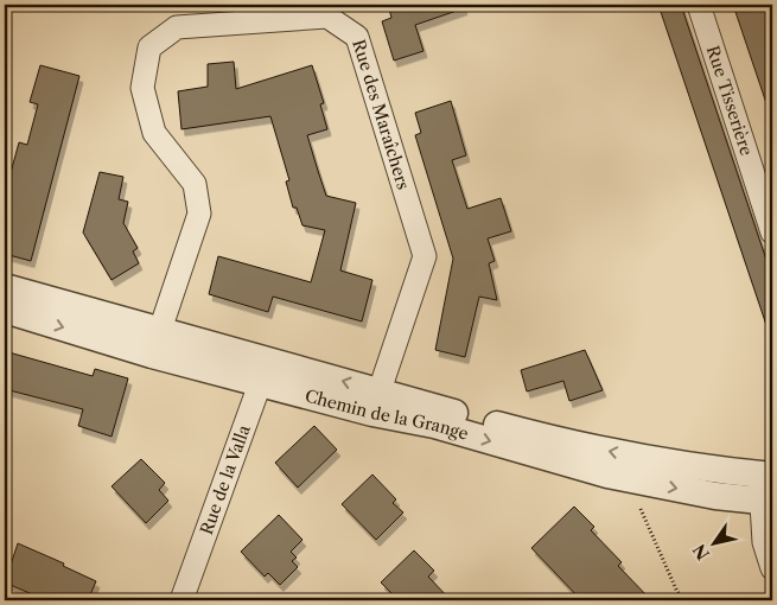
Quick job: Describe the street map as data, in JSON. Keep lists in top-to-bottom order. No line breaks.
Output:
{"streets":{"street":["Rue Tisserière","Rue des Maraîchers","Chemin de la Grange","Rue de la Valla"]},"crossings":[["Rue des Maraîchers","Chemin de la Grange"],["Chemin de la Grange","Rue de la Valla"]],"north":"bottom left"}
